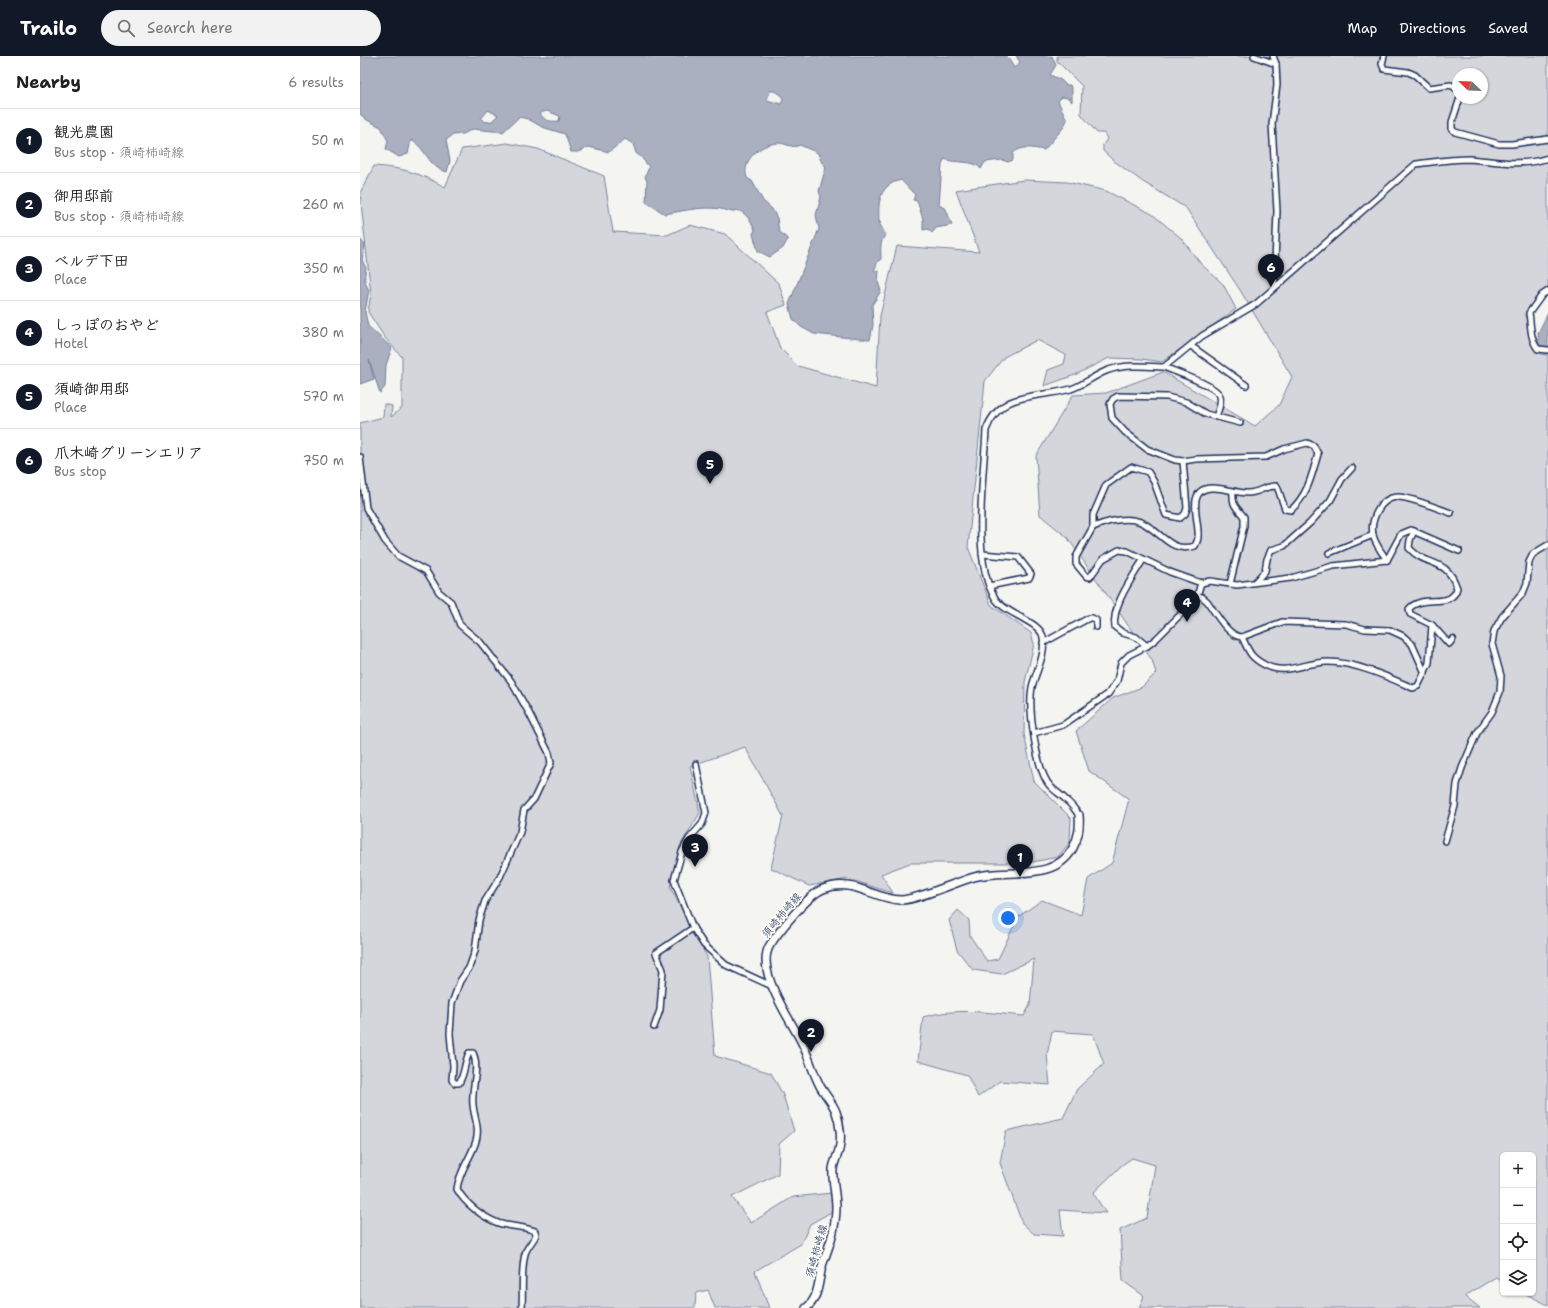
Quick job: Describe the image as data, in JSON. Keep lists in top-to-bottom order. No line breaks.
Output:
{"streets":{"main road":["須崎柿崎線"]},"north":"top left","page":{"header":"Trailo","search":"Search here","nav":["Map","Directions","Saved"],"heading":["Nearby","6 results"],"list":[{"mark":"1","name":"観光農園","note":"Bus stop · 須崎柿崎線","value":"50 m"},{"mark":"2","name":"御用邸前","note":"Bus stop · 須崎柿崎線","value":"260 m"},{"mark":"3","name":"ベルデ下田","note":"Place","value":"350 m"},{"mark":"4","name":"しっぽのおやど","note":"Hotel","value":"380 m"},{"mark":"5","name":"須崎御用邸","note":"Place","value":"570 m"},{"mark":"6","name":"爪木崎グリーンエリア","note":"Bus stop","value":"750 m"}],"pins":["6","5","4","3","1","2"],"map_buttons":["+","−"]}}
